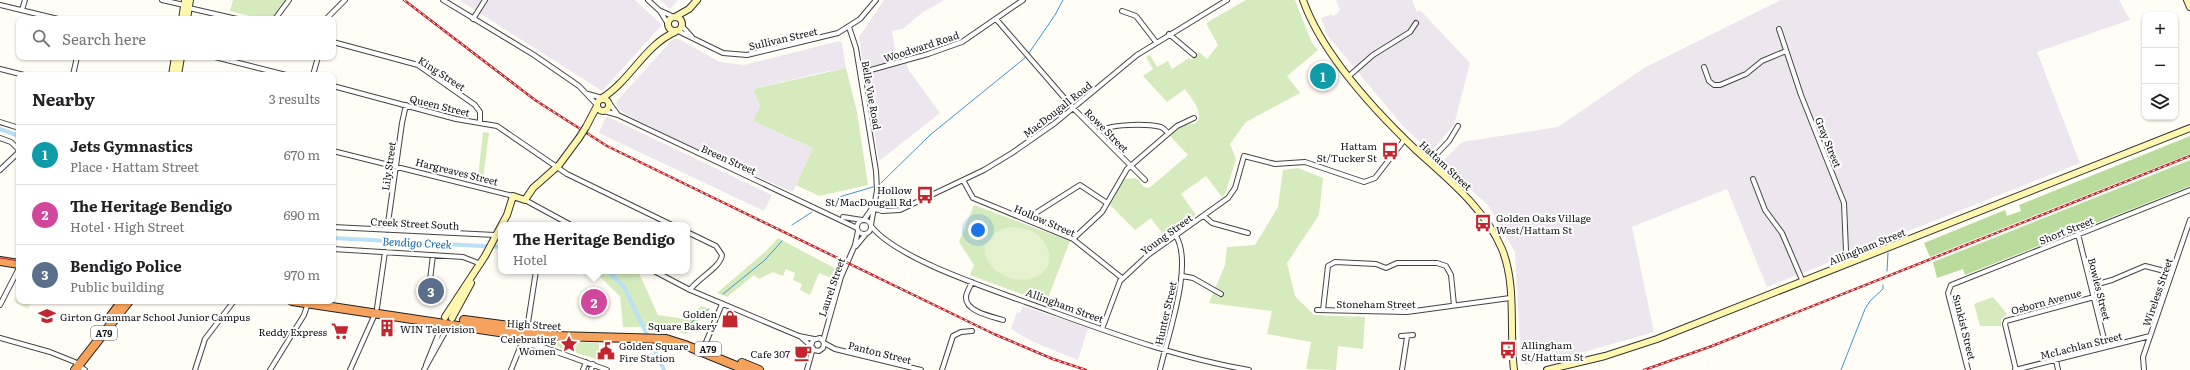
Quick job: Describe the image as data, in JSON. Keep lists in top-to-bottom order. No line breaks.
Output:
{"streets":{"highway":["High Street","A79"],"street":["Sullivan Street","Woodward Road","King Street","Belle Vue Road","Queen Street","MacDougall Road","Rowe Street","Gray Street","Breen Street","Hattam Street","Lily Street","Hargreaves Street","Hollow Street","Creek Street South","Short Street","Young Street","Allingham Street","Laurel Street","Bowles Street","Wireless Street","Osborn Avenue","Stoneham Street","Hunter Street","Sunkist Street","McLachlan Street","Panton Street"]},"crossings":[["Sullivan Street","Belle Vue Road"],["Woodward Road","Belle Vue Road"],["Woodward Road","Rowe Street"],["King Street","Queen Street"],["Belle Vue Road","MacDougall Road"],["Belle Vue Road","Breen Street"],["Belle Vue Road","Allingham Street"],["Belle Vue Road","Laurel Street"],["Queen Street","Lily Street"],["MacDougall Road","Rowe Street"],["MacDougall Road","Hollow Street"],["Gray Street","Allingham Street"],["Breen Street","Allingham Street"],["Breen Street","Laurel Street"],["Hattam Street","Young Street"],["Hattam Street","Stoneham Street"],["Lily Street","Hargreaves Street"],["Lily Street","Creek Street South"],["Hollow Street","Young Street"],["Short Street","Bowles Street"],["Short Street","Sunkist Street"],["Young Street","Allingham Street"],["Young Street","Hunter Street"],["Allingham Street","Laurel Street"],["Allingham Street","Hunter Street"],["Laurel Street","Panton Street"],["Bowles Street","Osborn Avenue"],["Bowles Street","McLachlan Street"],["Wireless Street","Osborn Avenue"],["Wireless Street","McLachlan Street"],["Osborn Avenue","McLachlan Street"]],"water":["Bendigo Creek"],"places":{"bus stop":["Hattam St/Tucker St","Hollow St/MacDougall Rd","Golden Oaks Village West/Hattam St","Allingham St/Hattam St"],"school or university":["Girton Grammar School Junior Campus"],"shop":["Golden Square Bakery"],"building":["WIN Television"],"supermarket":["Reddy Express"],"place":["Celebrating Women"],"public building":["Golden Square Fire Station"],"cafe":["Cafe 307"]},"page":{"map_buttons":["+","−"],"search":"Search here","pins":["1","3","2"],"heading":["Nearby","3 results"],"list":[{"mark":"1","name":"Jets Gymnastics","note":"Place · Hattam Street","value":"670 m"},{"mark":"2","name":"The Heritage Bendigo","note":"Hotel · High Street","value":"690 m"},{"mark":"3","name":"Bendigo Police","note":"Public building","value":"970 m"}],"popup":["The Heritage Bendigo","Hotel"]}}
